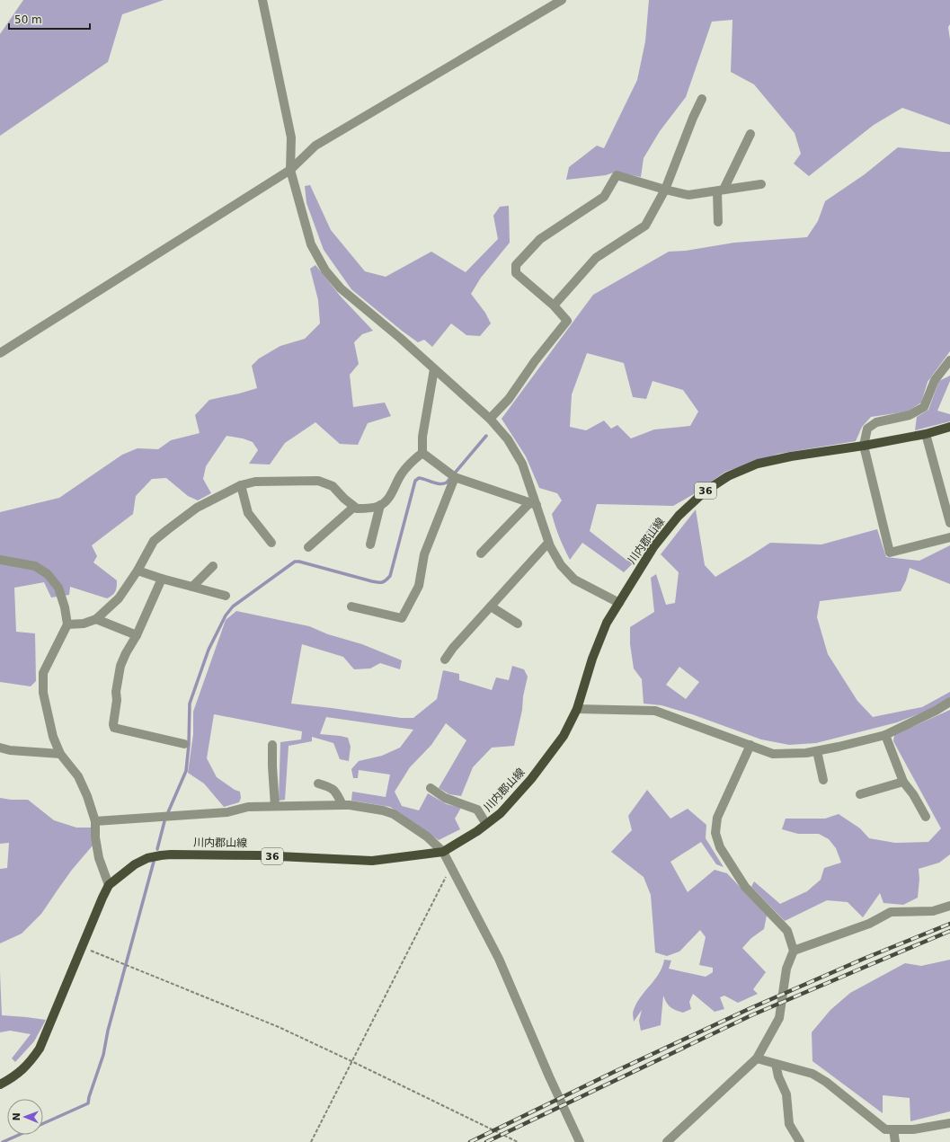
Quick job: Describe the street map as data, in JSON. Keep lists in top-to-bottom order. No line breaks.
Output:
{"streets":{"main road":["36","川内郡山線"]},"scale_bar":"50 m","north":"left"}
